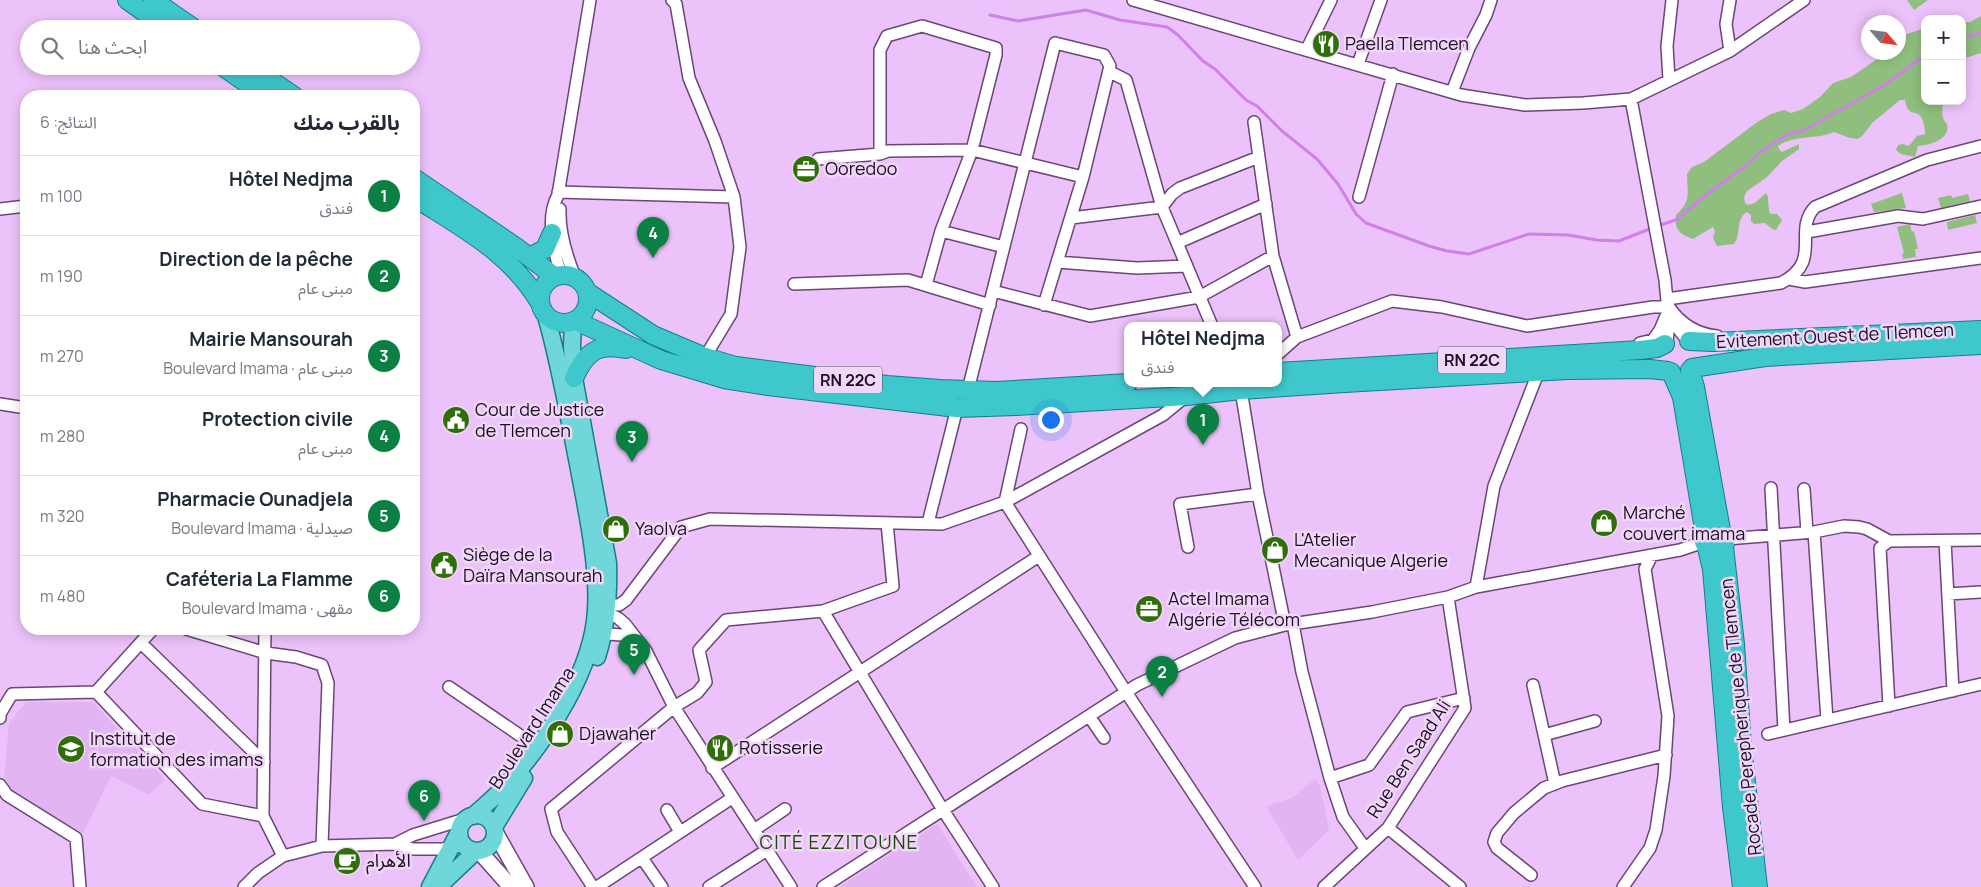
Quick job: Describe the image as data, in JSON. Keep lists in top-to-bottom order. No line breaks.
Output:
{"streets":{"highway":["Evitement Ouest de Tlemcen","RN 22C","Rocade Perepherique de Tlemcen"],"main road":["Boulevard Imama"],"street":["Rue Ben Saad Ali"]},"crossings":[["Evitement Ouest de Tlemcen","RN 22C"],["Evitement Ouest de Tlemcen","Boulevard Imama"],["RN 22C","Boulevard Imama"]],"districts":["CITÉ EZZITOUNE"],"places":{"restaurant":["Paella Tlemcen","Rotisserie"],"office":["Ooredoo","Actel Imama Algérie Télécom"],"public building":["Cour de Justice de Tlemcen","Siège de la Daïra Mansourah"],"shop":["Marché couvert imama","Yaolva","L'Atelier Mecanique Algerie","Djawaher"],"school or university":["Institut de formation des imams"],"cafe":["الأهرام"]},"north":"bottom right","page":{"map_buttons":["+","−"],"search":"ابحث هنا","heading":["بالقرب منك","النتائج: 6"],"list":[{"mark":"1","name":"Hôtel Nedjma","note":"فندق","value":"100 m"},{"mark":"2","name":"Direction de la pêche","note":"مبنى عام","value":"190 m"},{"mark":"3","name":"Mairie Mansourah","note":"مبنى عام · Boulevard Imama","value":"270 m"},{"mark":"4","name":"Protection civile","note":"مبنى عام","value":"280 m"},{"mark":"5","name":"Pharmacie Ounadjela","note":"صيدلية · Boulevard Imama","value":"320 m"},{"mark":"6","name":"Caféteria La Flamme","note":"مقهى · Boulevard Imama","value":"480 m"}],"pins":["4","1","3","5","2","6"],"popup":["Hôtel Nedjma","فندق"]}}
